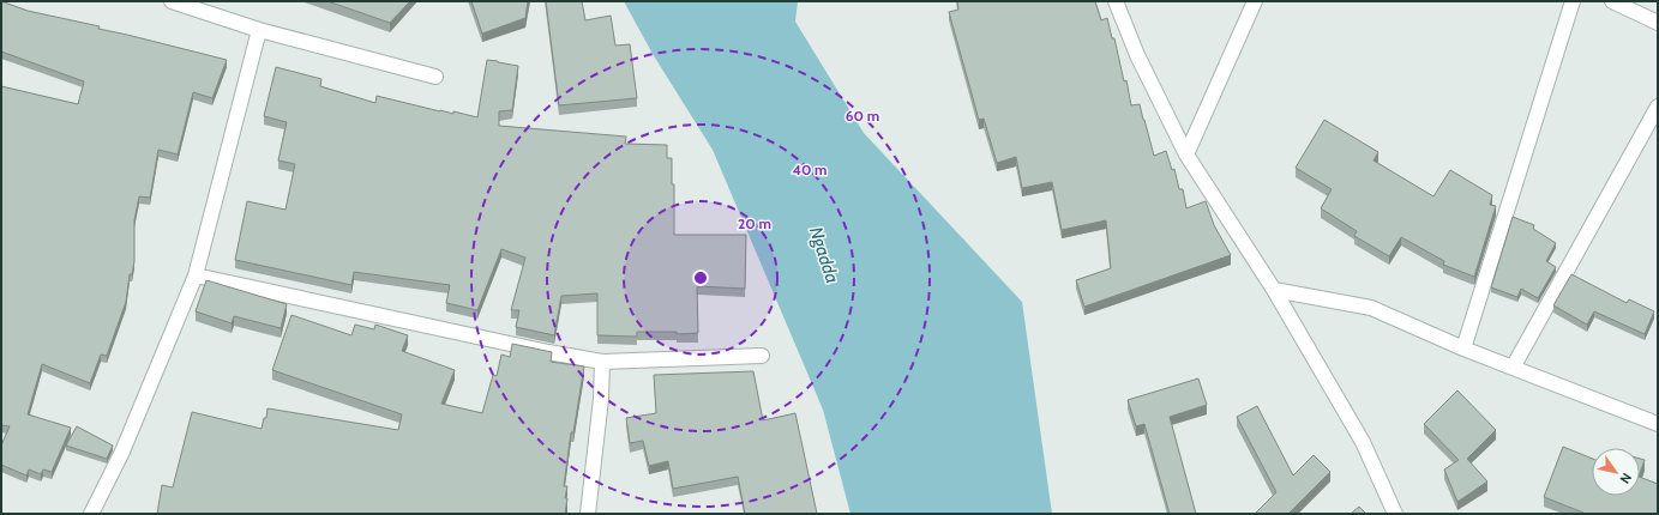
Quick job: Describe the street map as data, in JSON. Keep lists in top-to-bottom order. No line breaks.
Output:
{"water":["Ngadda"],"north":"bottom right","rings":["60 m","40 m","20 m"]}
